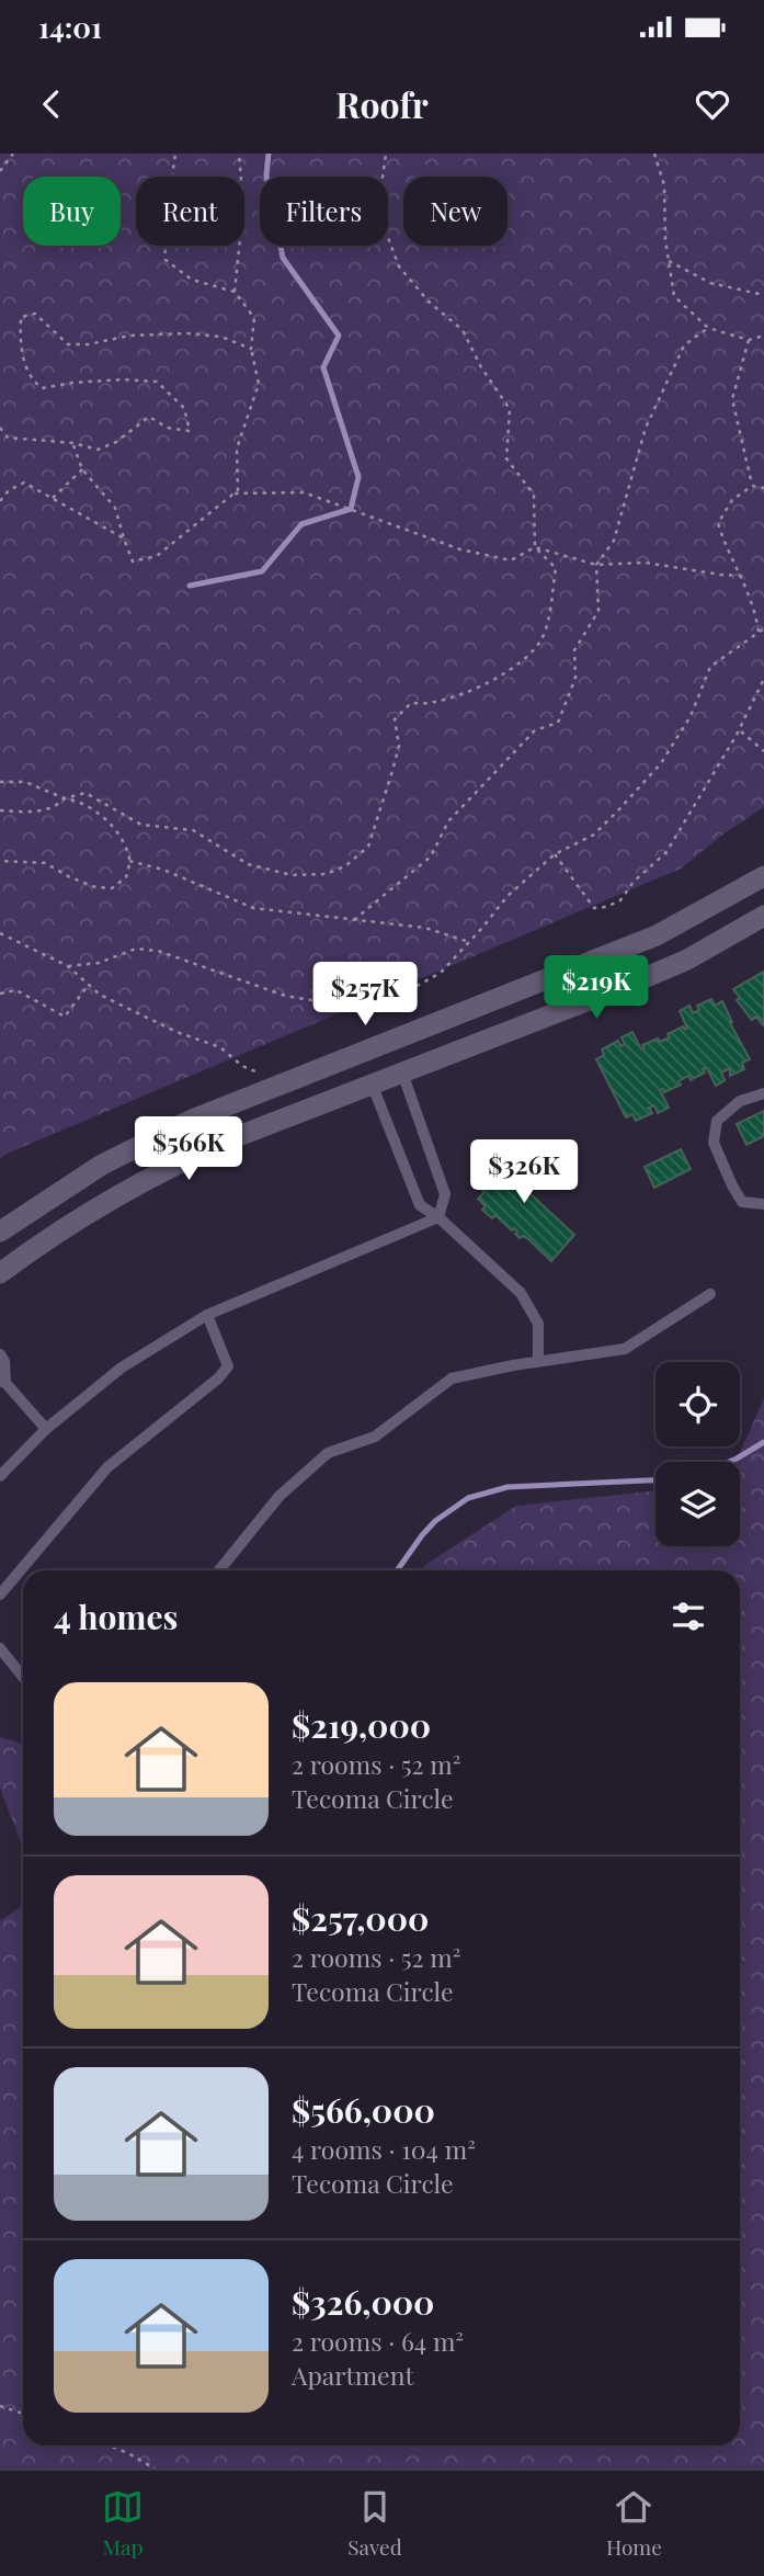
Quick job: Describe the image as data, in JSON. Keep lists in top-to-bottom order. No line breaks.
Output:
{"page":{"status":"14:01","header":"Roofr","chip":["Buy","Rent","Filters","New"],"price":["$219K","$257K","$566K","$326K"],"heading":"4 homes","list":[{"name":"$219,000","note":"2 rooms · 52 m² · Tecoma Circle"},{"name":"$257,000","note":"2 rooms · 52 m² · Tecoma Circle"},{"name":"$566,000","note":"4 rooms · 104 m² · Tecoma Circle"},{"name":"$326,000","note":"2 rooms · 64 m² · Apartment"}],"tabs":["Map","Saved","Home"]}}
